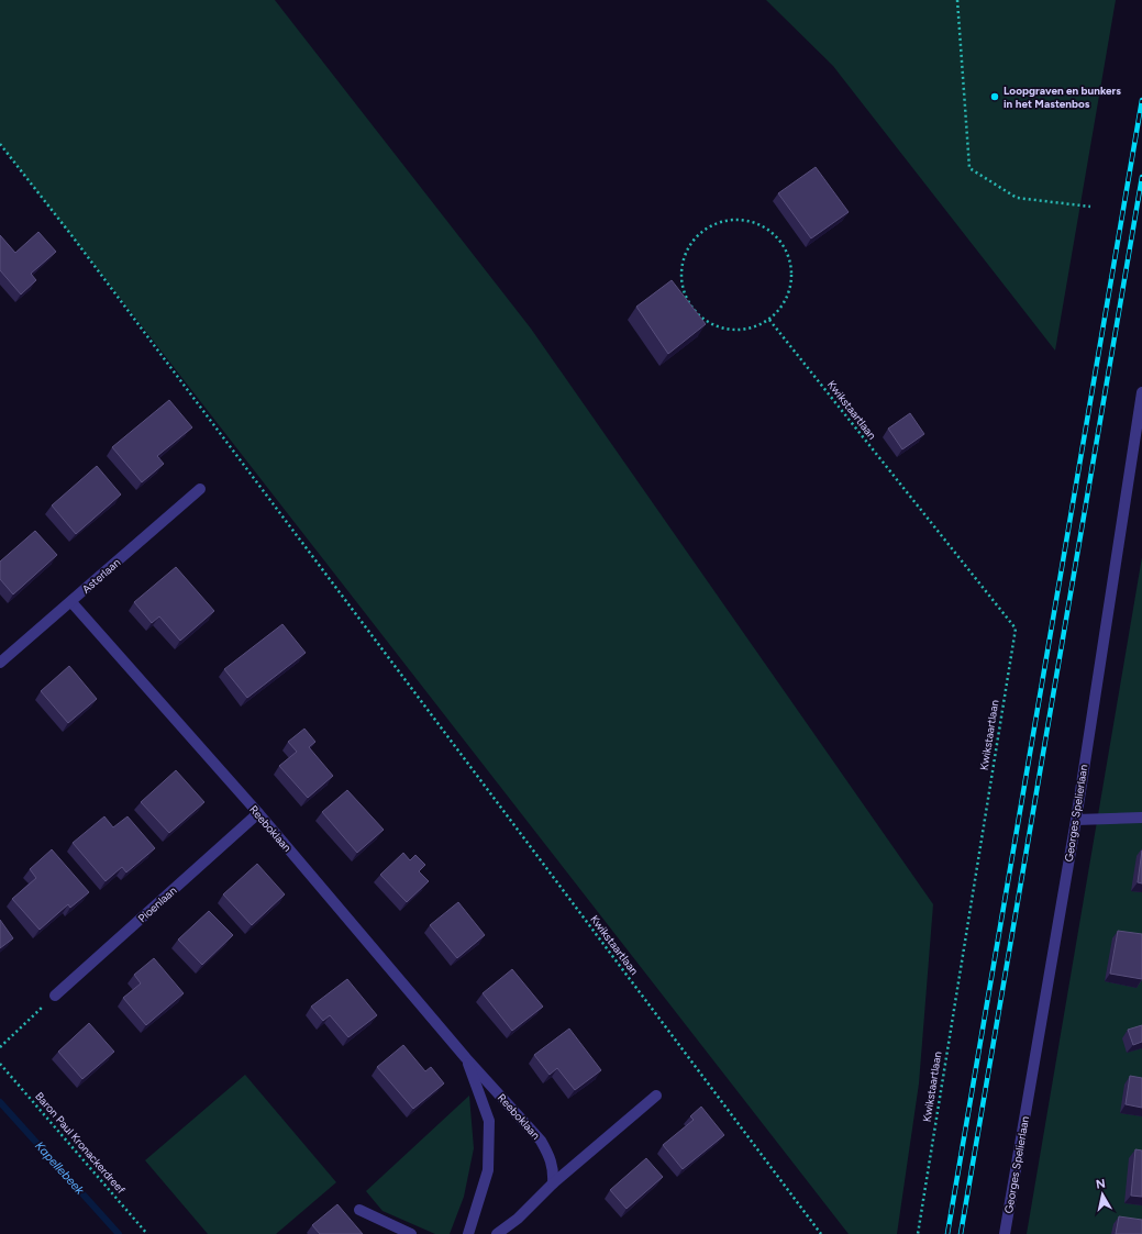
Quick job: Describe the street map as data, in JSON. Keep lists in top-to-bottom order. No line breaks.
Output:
{"streets":{"street":["Asterlaan","Georges Spelierlaan","Reeboklaan","Pioenlaan"],"path":["Kwikstaartlaan","Baron Paul Kronackerdreef"]},"crossings":[["Asterlaan","Reeboklaan"],["Reeboklaan","Pioenlaan"]],"water":["Kapellebeek"],"places":["Loopgraven en bunkers in het Mastenbos"],"north":"top"}
